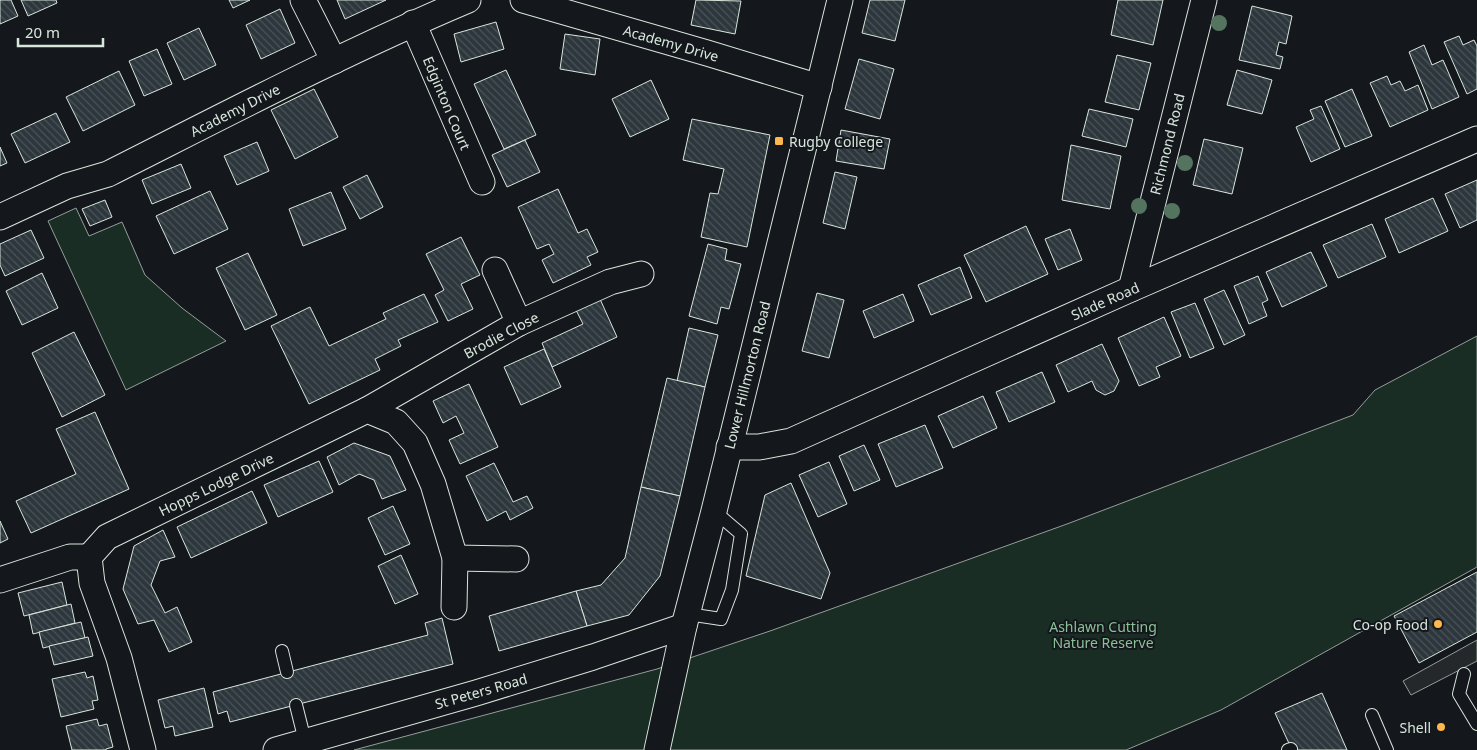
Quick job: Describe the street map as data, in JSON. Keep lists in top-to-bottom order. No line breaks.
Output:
{"streets":{"street":["Academy Drive","Edginton Court","Richmond Road","Slade Road","Brodie Close","Lower Hillmorton Road","Hopps Lodge Drive","St Peters Road"]},"crossings":[["Academy Drive","Edginton Court"],["Academy Drive","Lower Hillmorton Road"],["Richmond Road","Slade Road"],["Slade Road","Lower Hillmorton Road"],["Brodie Close","Hopps Lodge Drive"],["Lower Hillmorton Road","St Peters Road"]],"parks":["Ashlawn Cutting Nature Reserve"],"places":{"transit":["Rugby College"],"other":["Co-op Food","Shell"]},"scale_bar":"20 m"}
